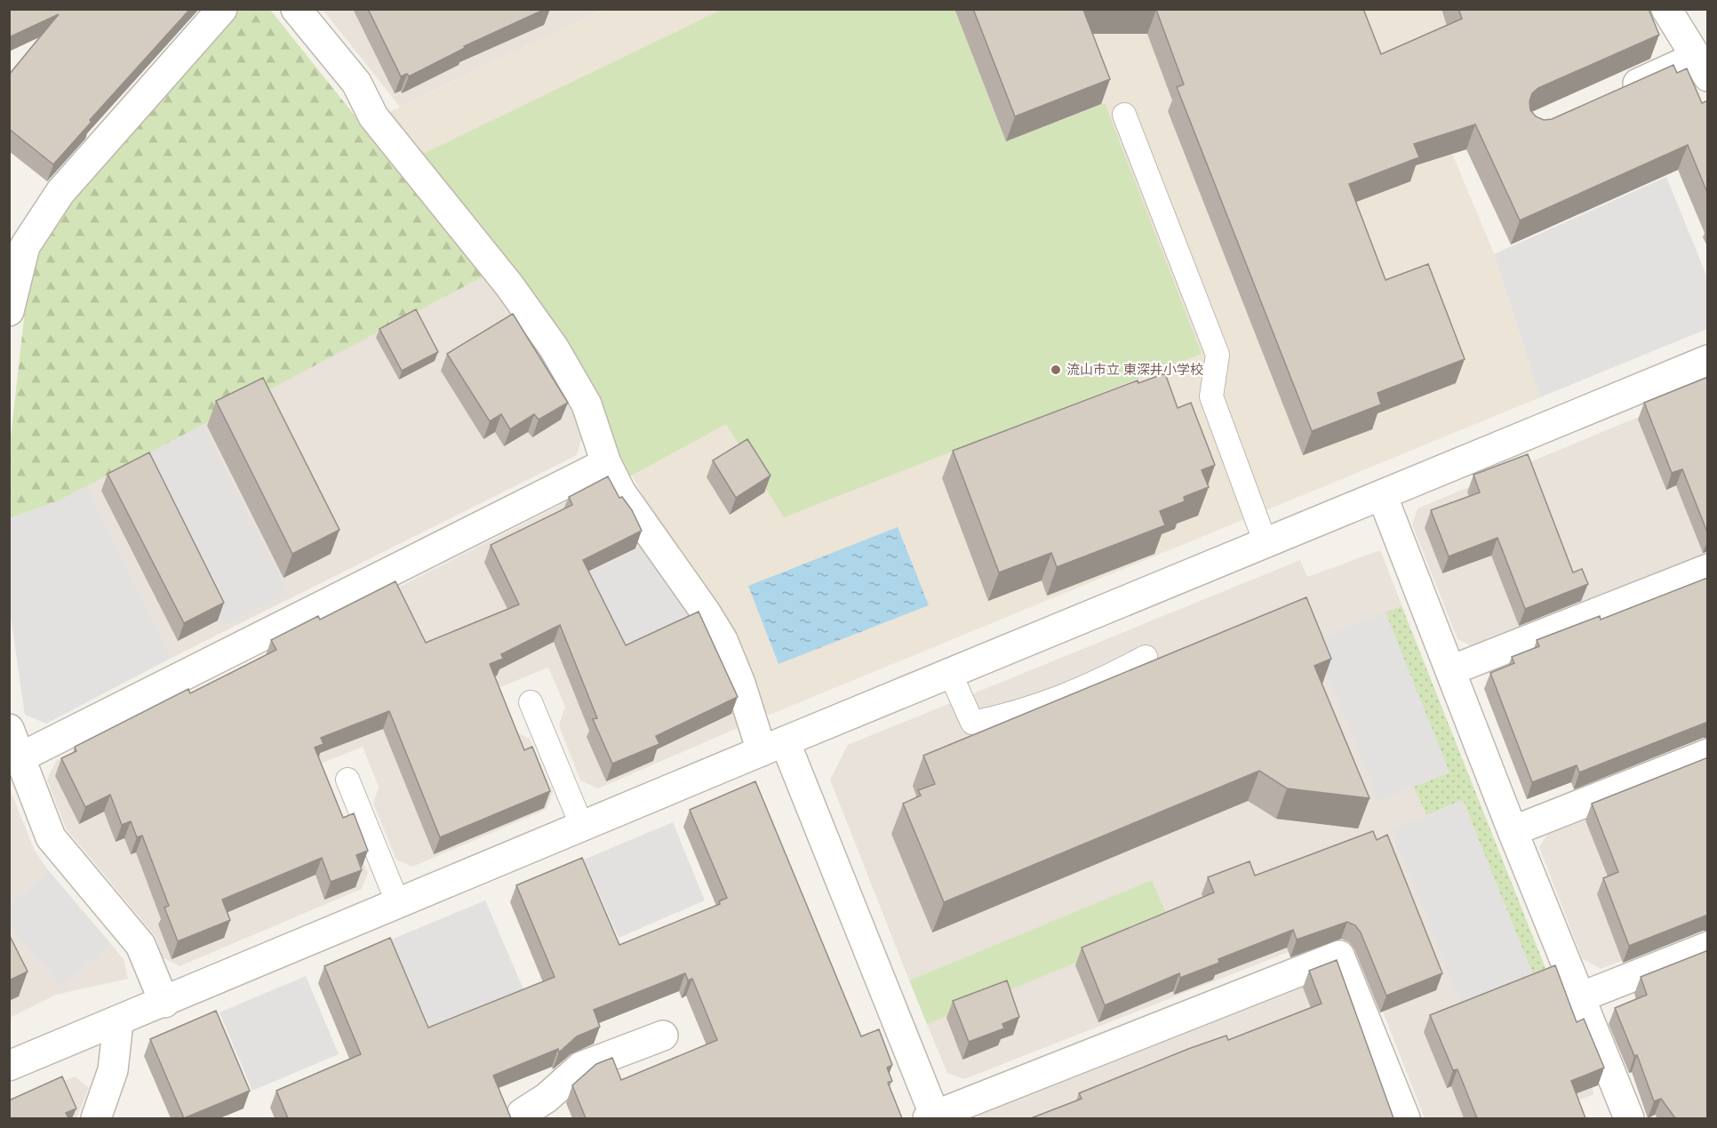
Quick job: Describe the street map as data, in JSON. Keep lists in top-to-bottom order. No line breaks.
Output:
{"places":["流山市立 東深井小学校"]}
